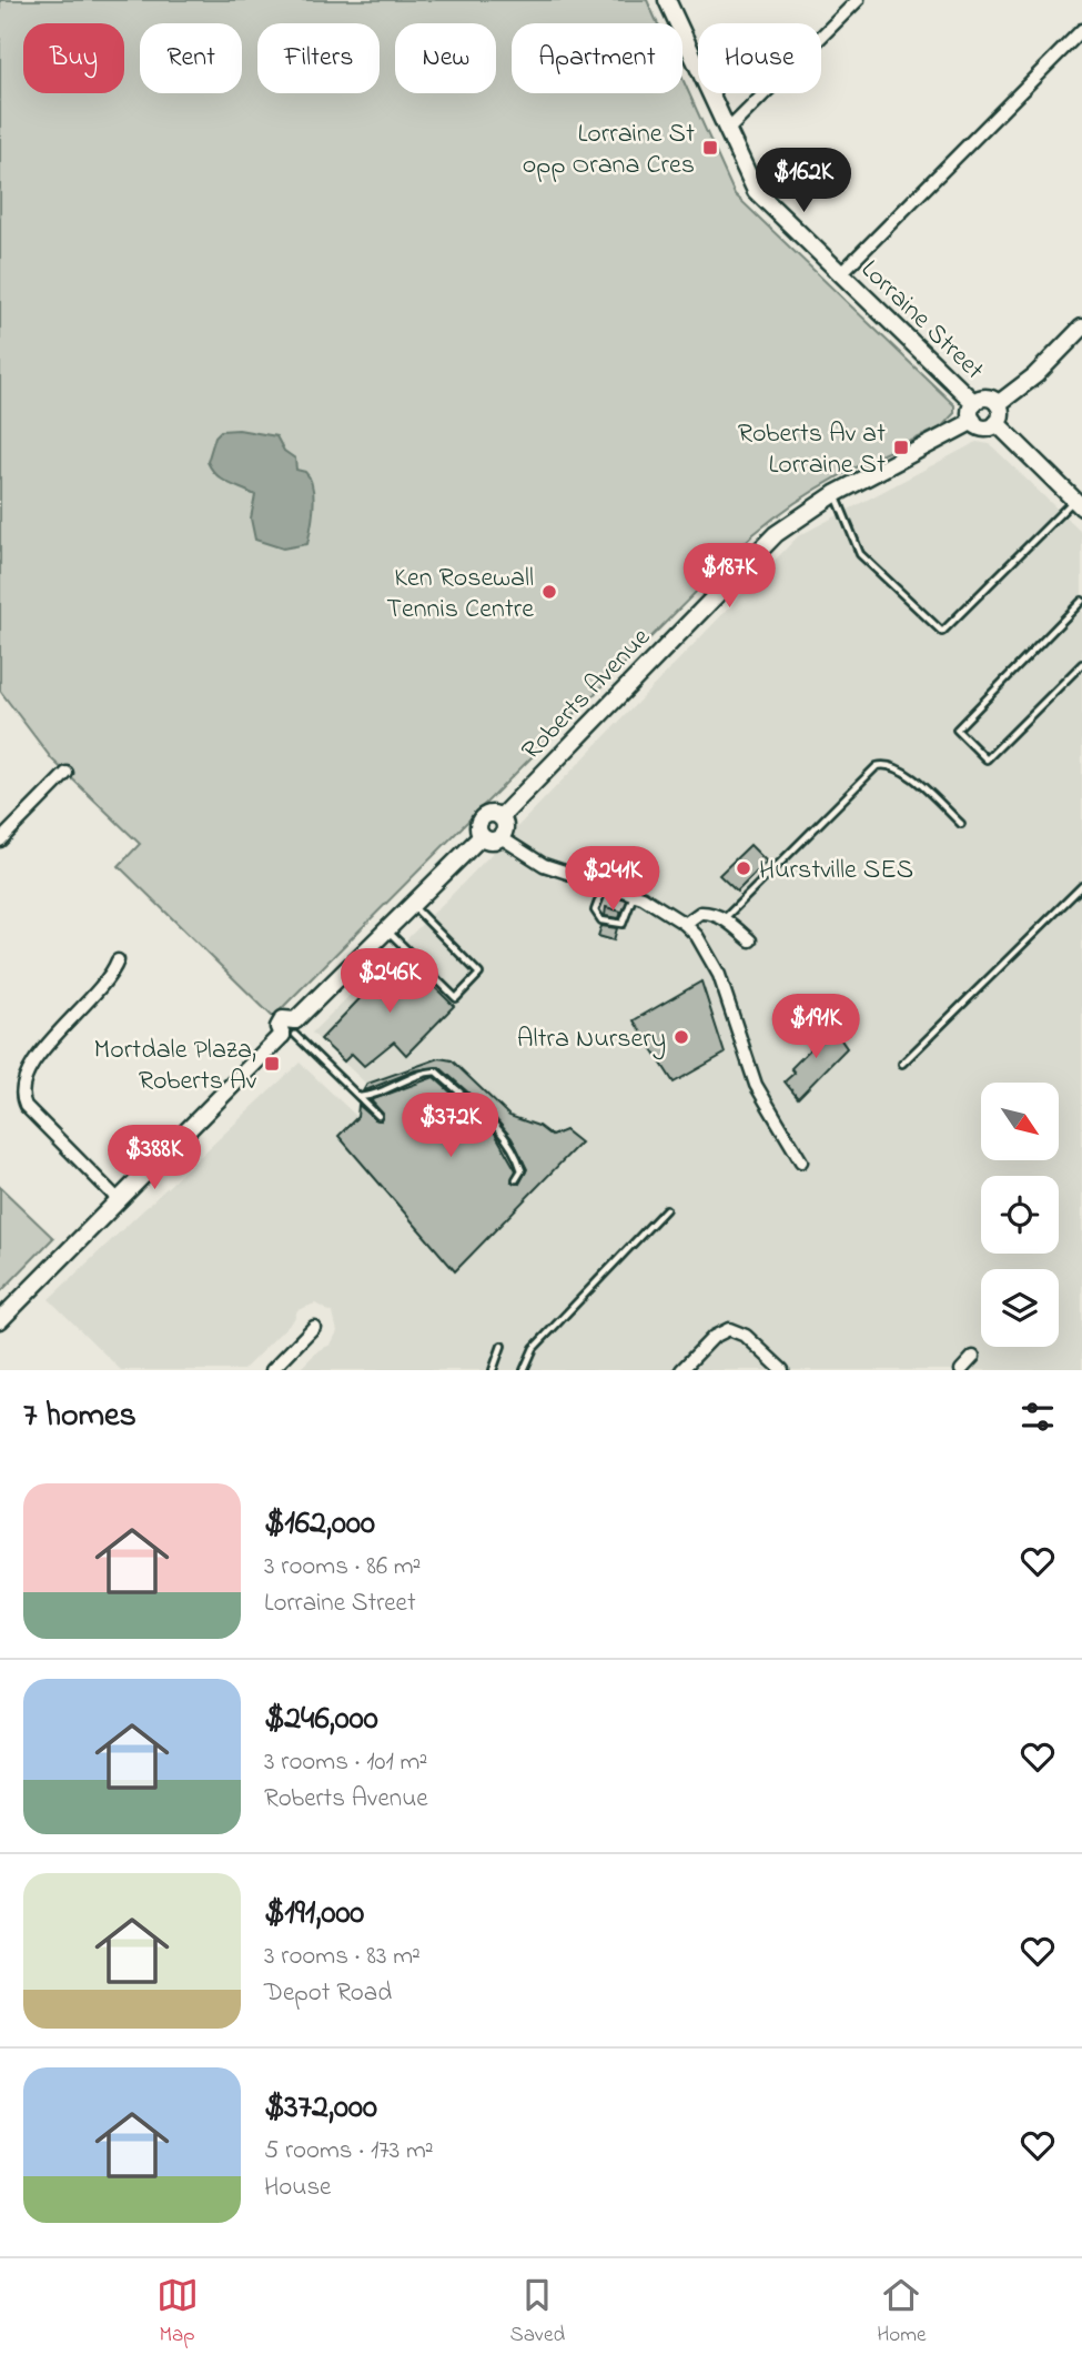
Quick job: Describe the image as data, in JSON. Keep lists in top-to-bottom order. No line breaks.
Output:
{"streets":{"street":["Lorraine Street","Roberts Avenue"]},"crossings":[["Lorraine Street","Roberts Avenue"]],"places":{"transit":["Lorraine St opp Orana Cres","Roberts Av at Lorraine St","Mortdale Plaza, Roberts Av"],"other":["Ken Rosewall Tennis Centre","Hurstville SES","Altra Nursery"]},"north":"bottom right","page":{"chip":["Buy","Rent","Filters","New","Apartment","House"],"price":["$162K","$187K","$241K","$246K","$191K","$372K","$388K"],"heading":"7 homes","list":[{"name":"$162,000","note":"3 rooms · 86 m² · Lorraine Street"},{"name":"$246,000","note":"3 rooms · 101 m² · Roberts Avenue"},{"name":"$191,000","note":"3 rooms · 83 m² · Depot Road"},{"name":"$372,000","note":"5 rooms · 173 m² · House"}],"tabs":["Map","Saved","Home"]}}
